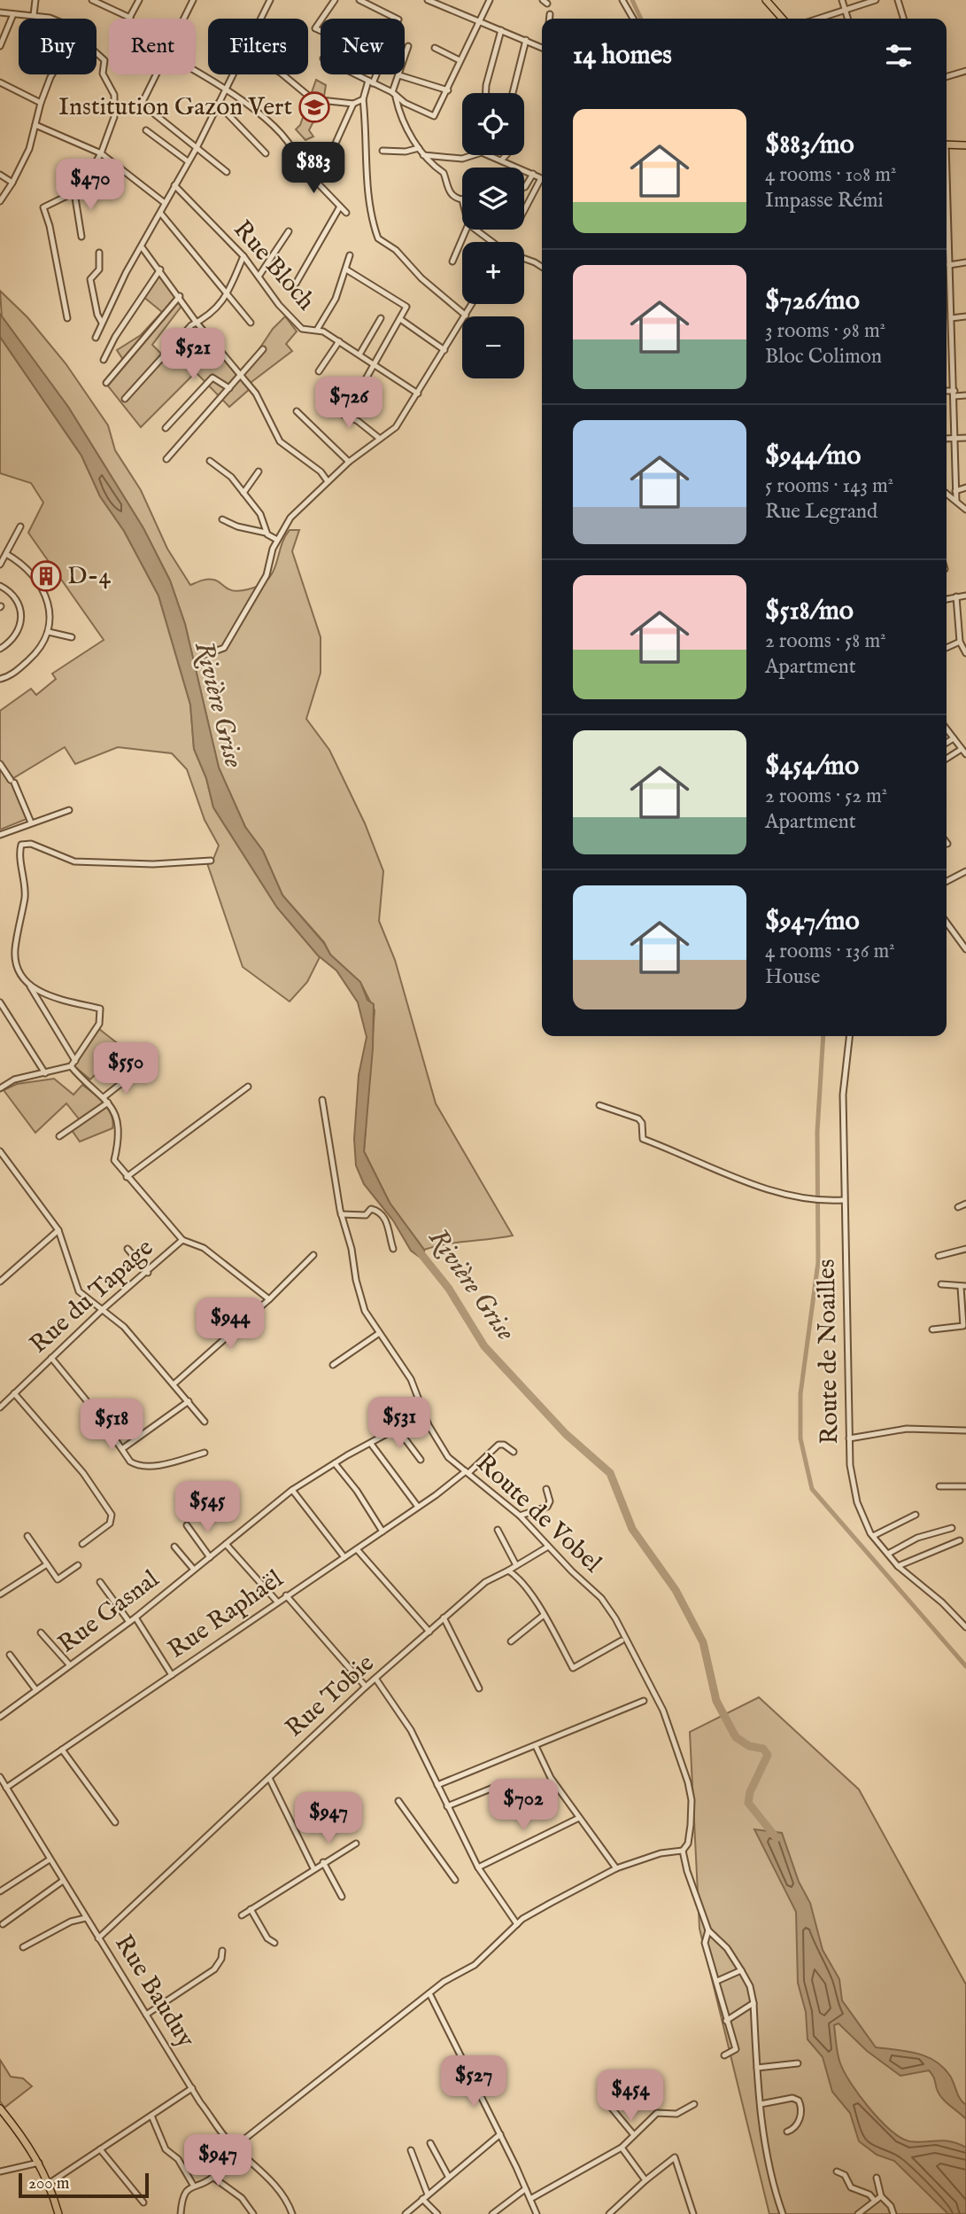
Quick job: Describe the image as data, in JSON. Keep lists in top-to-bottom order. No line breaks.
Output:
{"streets":{"street":["Rue Bloch","Rue du Tapage","Route de Noailles","Route de Vobel","Rue Gasnal","Rue Raphaël","Rue Tobie","Rue Bauduy"]},"crossings":[["Route de Vobel","Rue Gasnal"],["Route de Vobel","Rue Raphaël"],["Route de Vobel","Rue Tobie"],["Rue Raphaël","Rue Bauduy"],["Rue Tobie","Rue Bauduy"]],"water":["Rivière Grise"],"places":{"school or university":["Institution Gazon Vert"],"building":["D-4"]},"scale_bar":"200 m","page":{"chip":["Buy","Rent","Filters","New"],"heading":"14 homes","map_buttons":["+","−"],"list":[{"name":"$883/mo","note":"4 rooms · 108 m² · Impasse Rémi"},{"name":"$726/mo","note":"3 rooms · 98 m² · Bloc Colimon"},{"name":"$944/mo","note":"5 rooms · 143 m² · Rue Legrand"},{"name":"$518/mo","note":"2 rooms · 58 m² · Apartment"},{"name":"$454/mo","note":"2 rooms · 52 m² · Apartment"},{"name":"$947/mo","note":"4 rooms · 136 m² · House"}],"price":["$883","$470","$521","$726","$550","$944","$531","$518","$545","$702","$947","$527","$454","$947"],"scale":"200 m"}}
